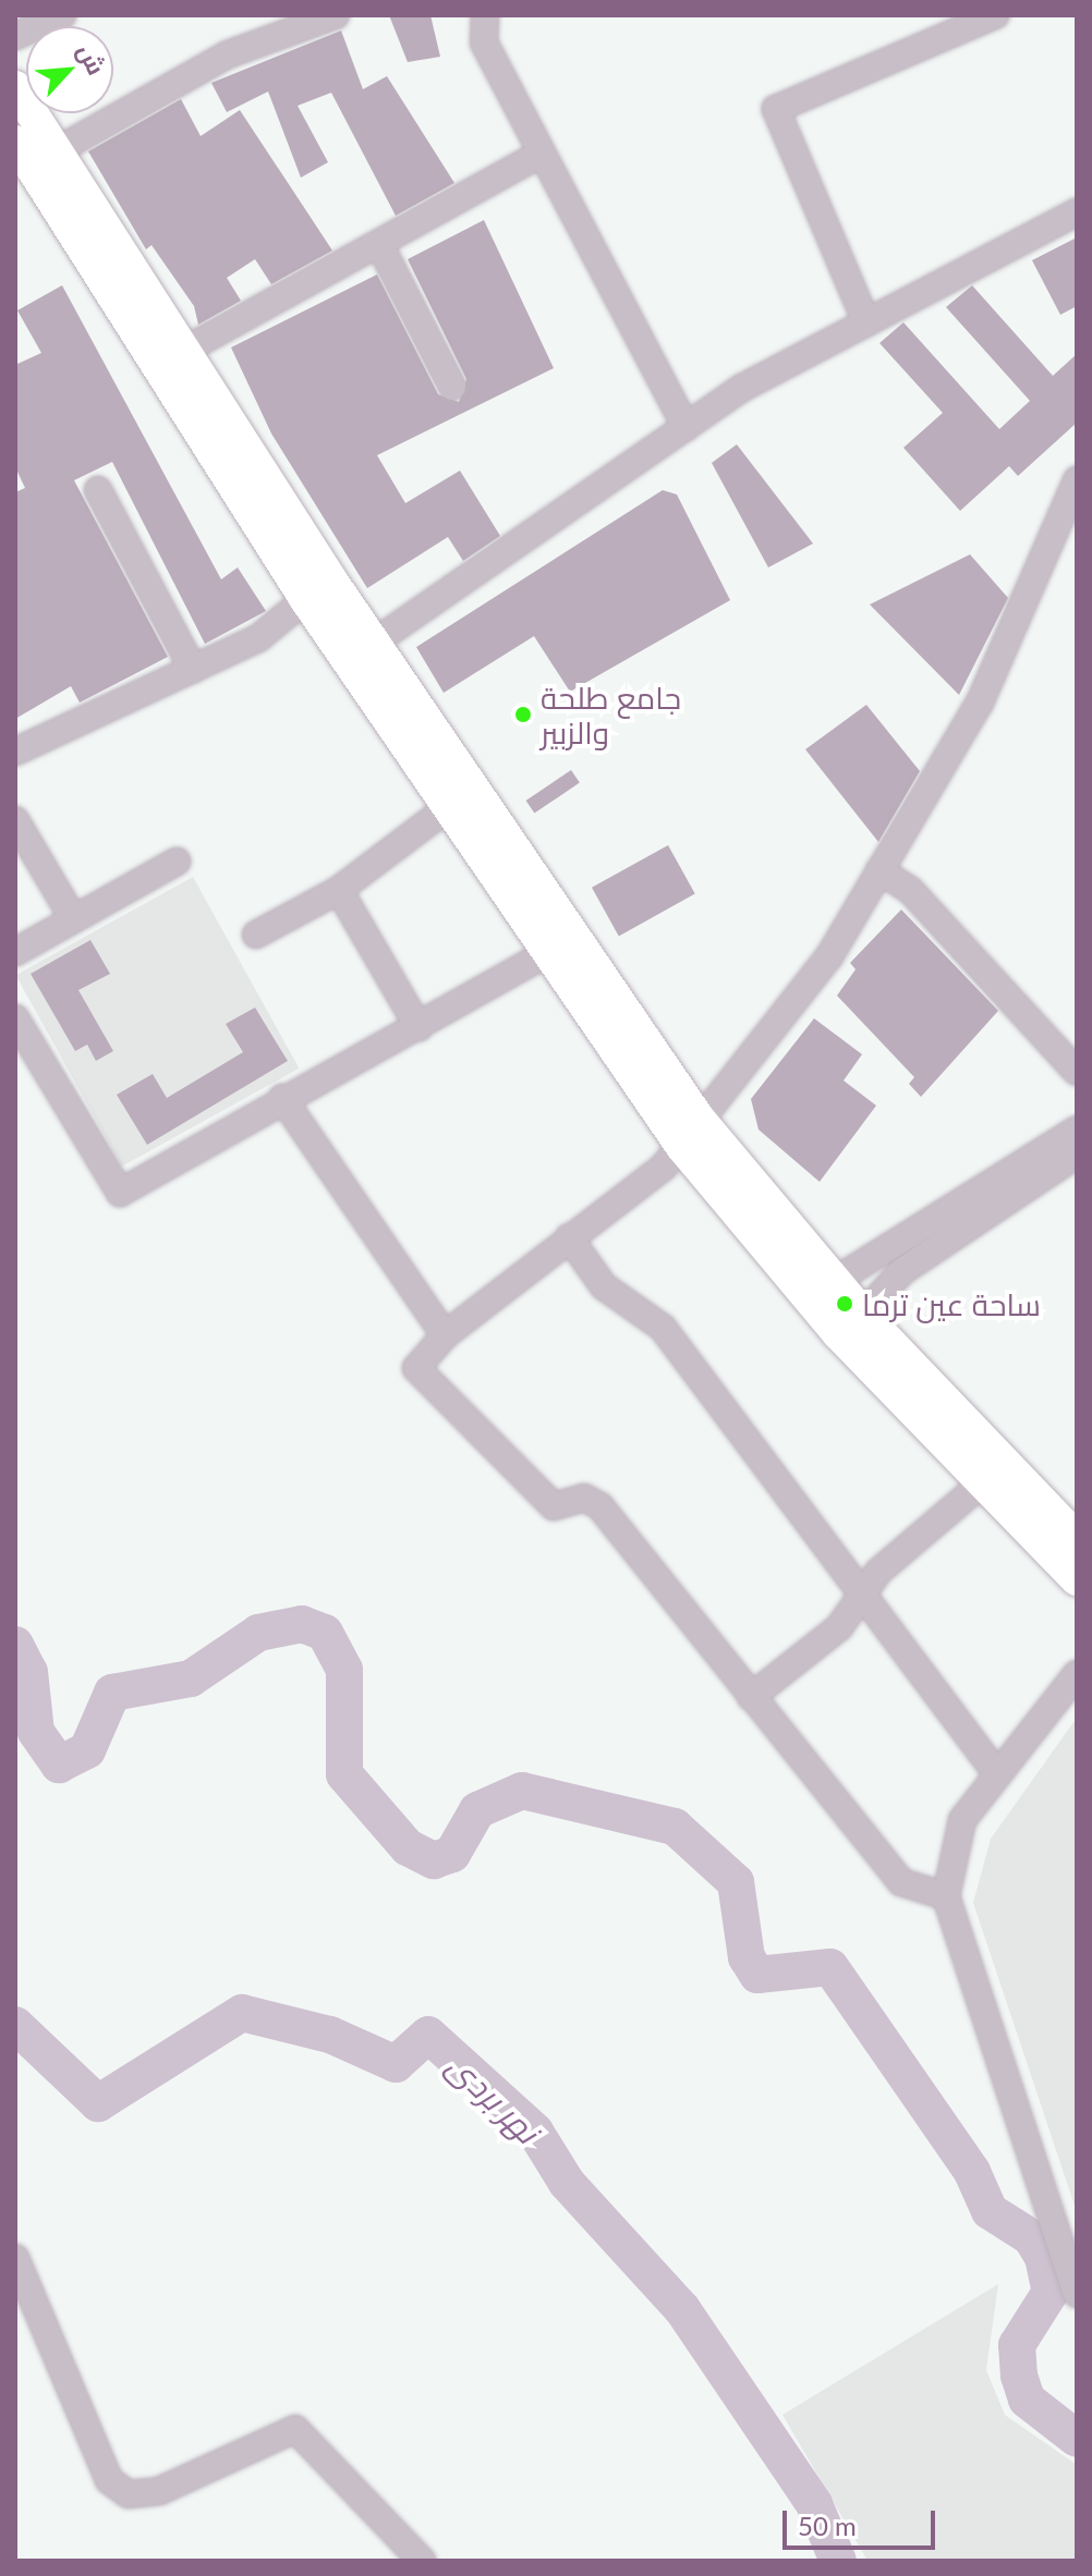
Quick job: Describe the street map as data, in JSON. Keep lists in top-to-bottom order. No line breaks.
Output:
{"water":["نهر بردى"],"places":["جامع طلحة والزبير","ساحة عين ترما"],"scale_bar":"50 m","north":"top right"}
